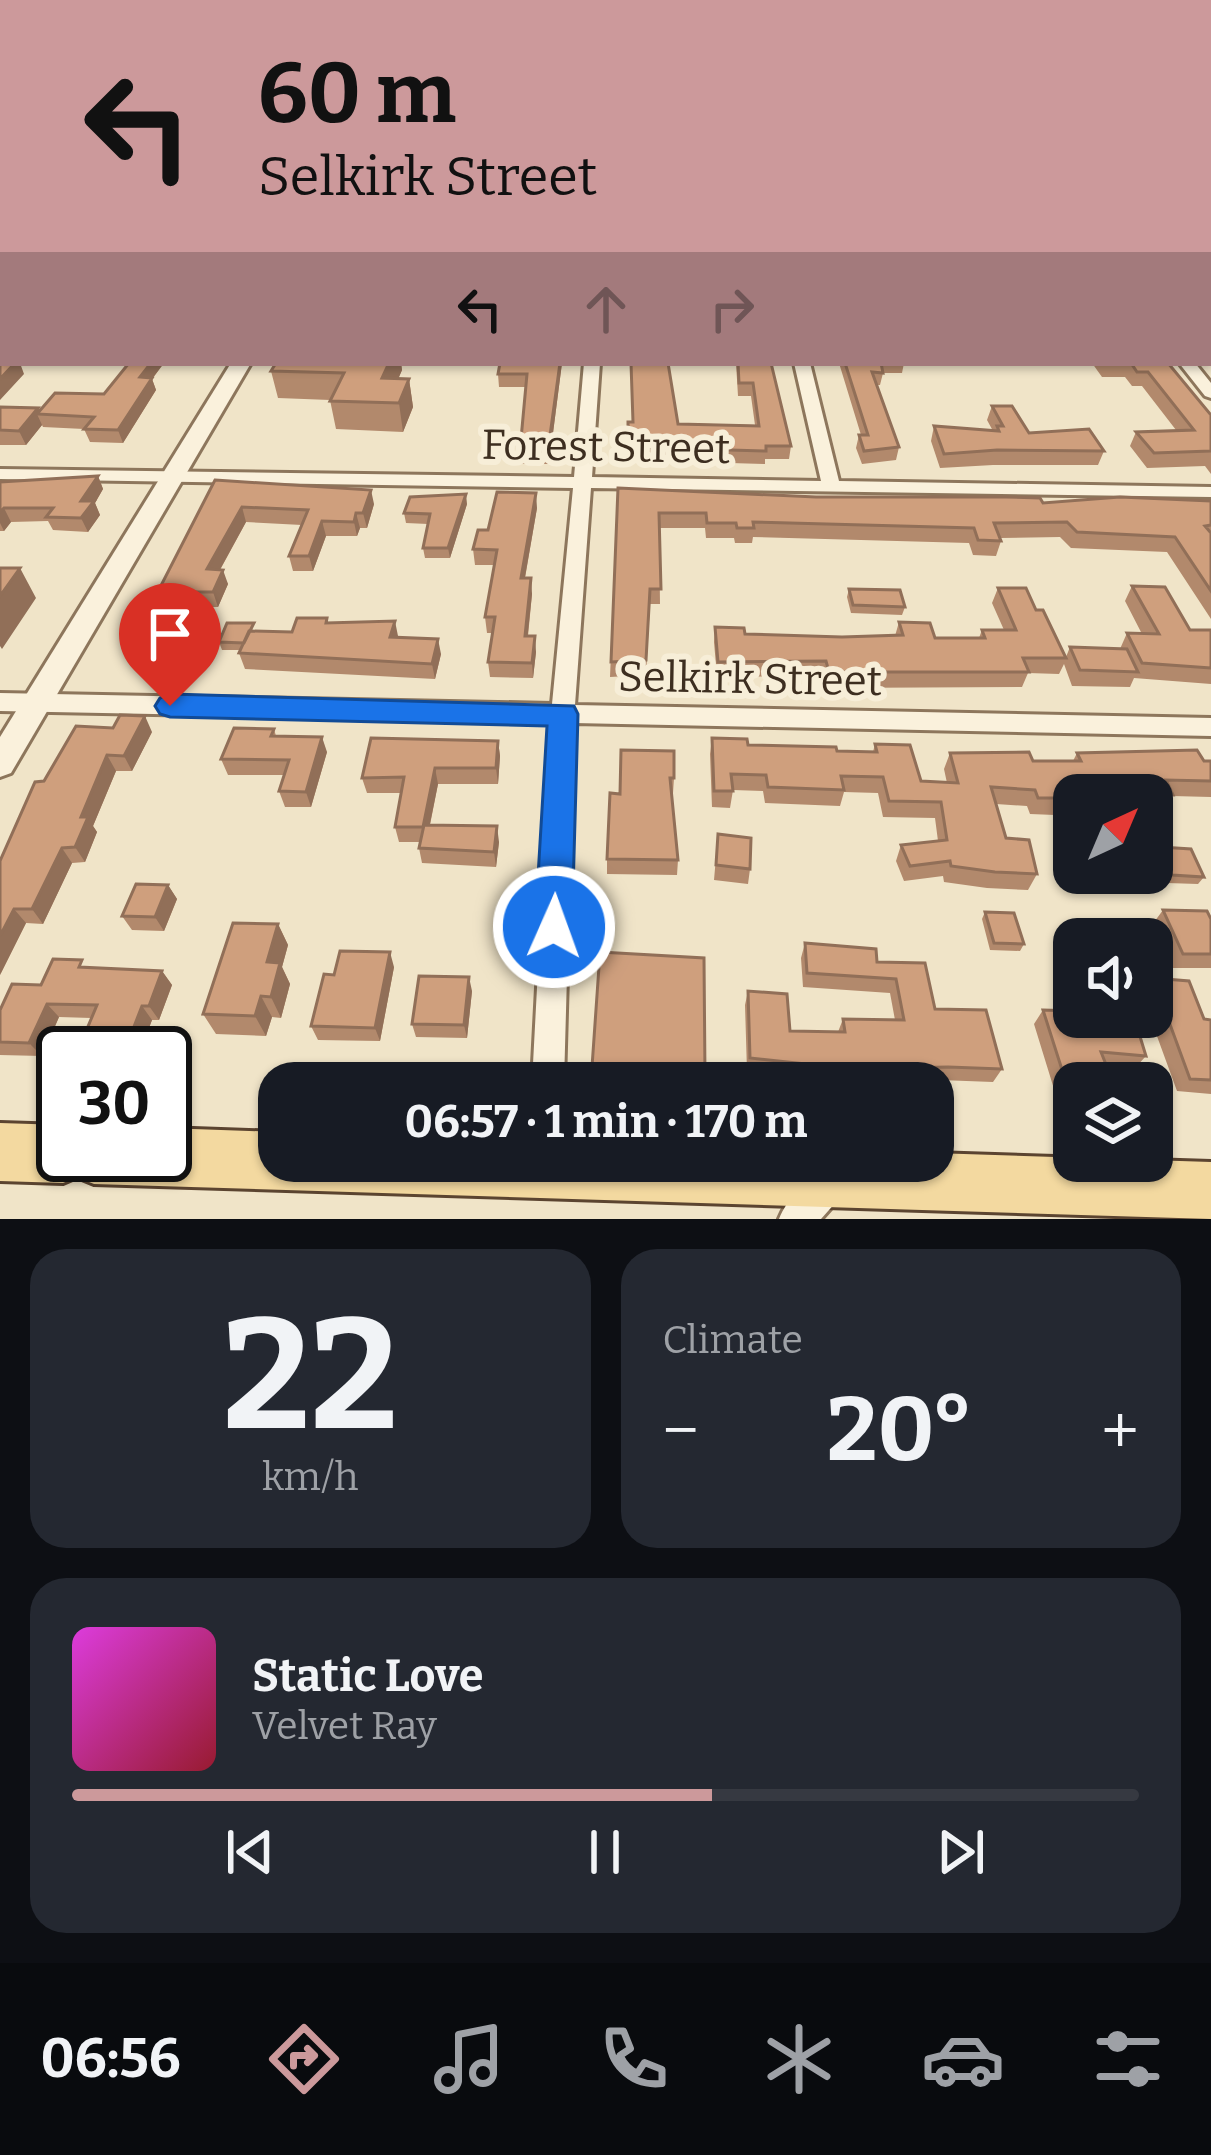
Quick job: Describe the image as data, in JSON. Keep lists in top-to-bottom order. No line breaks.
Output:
{"streets":{"street":["Forest Street","Selkirk Street"]},"north":"top right","page":{"turn":["60 m","Selkirk Street"],"limit":"30","trip":"06:57 · 1 min · 170 m","tile":[["22","km/h"],"Climate"],"heat":["−","20°","+"],"song":["Static Love","Velvet Ray"],"tabs":"06:56"}}
